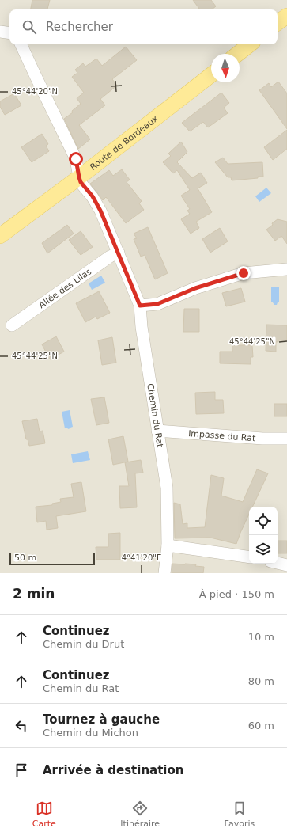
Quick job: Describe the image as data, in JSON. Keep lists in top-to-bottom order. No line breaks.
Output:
{"streets":{"main road":["Route de Bordeaux"],"street":["Allée des Lilas","Chemin du Rat","Impasse du Rat"]},"crossings":[["Route de Bordeaux","Chemin du Rat"],["Allée des Lilas","Chemin du Rat"],["Chemin du Rat","Impasse du Rat"]],"scale_bar":"50 m","north":"bottom","page":{"search":"Rechercher","scale":"50 m","heading":["2 min","À pied · 150 m"],"list":[["Continuez","Chemin du Drut","10 m"],["Continuez","Chemin du Rat","80 m"],["Tournez à gauche","Chemin du Michon","60 m"],"Arrivée à destination"],"nav":["Carte","Itinéraire","Favoris"]},"coordinates":["45°44'20\"N","45°44'25\"N","4°41'20\"E"]}
